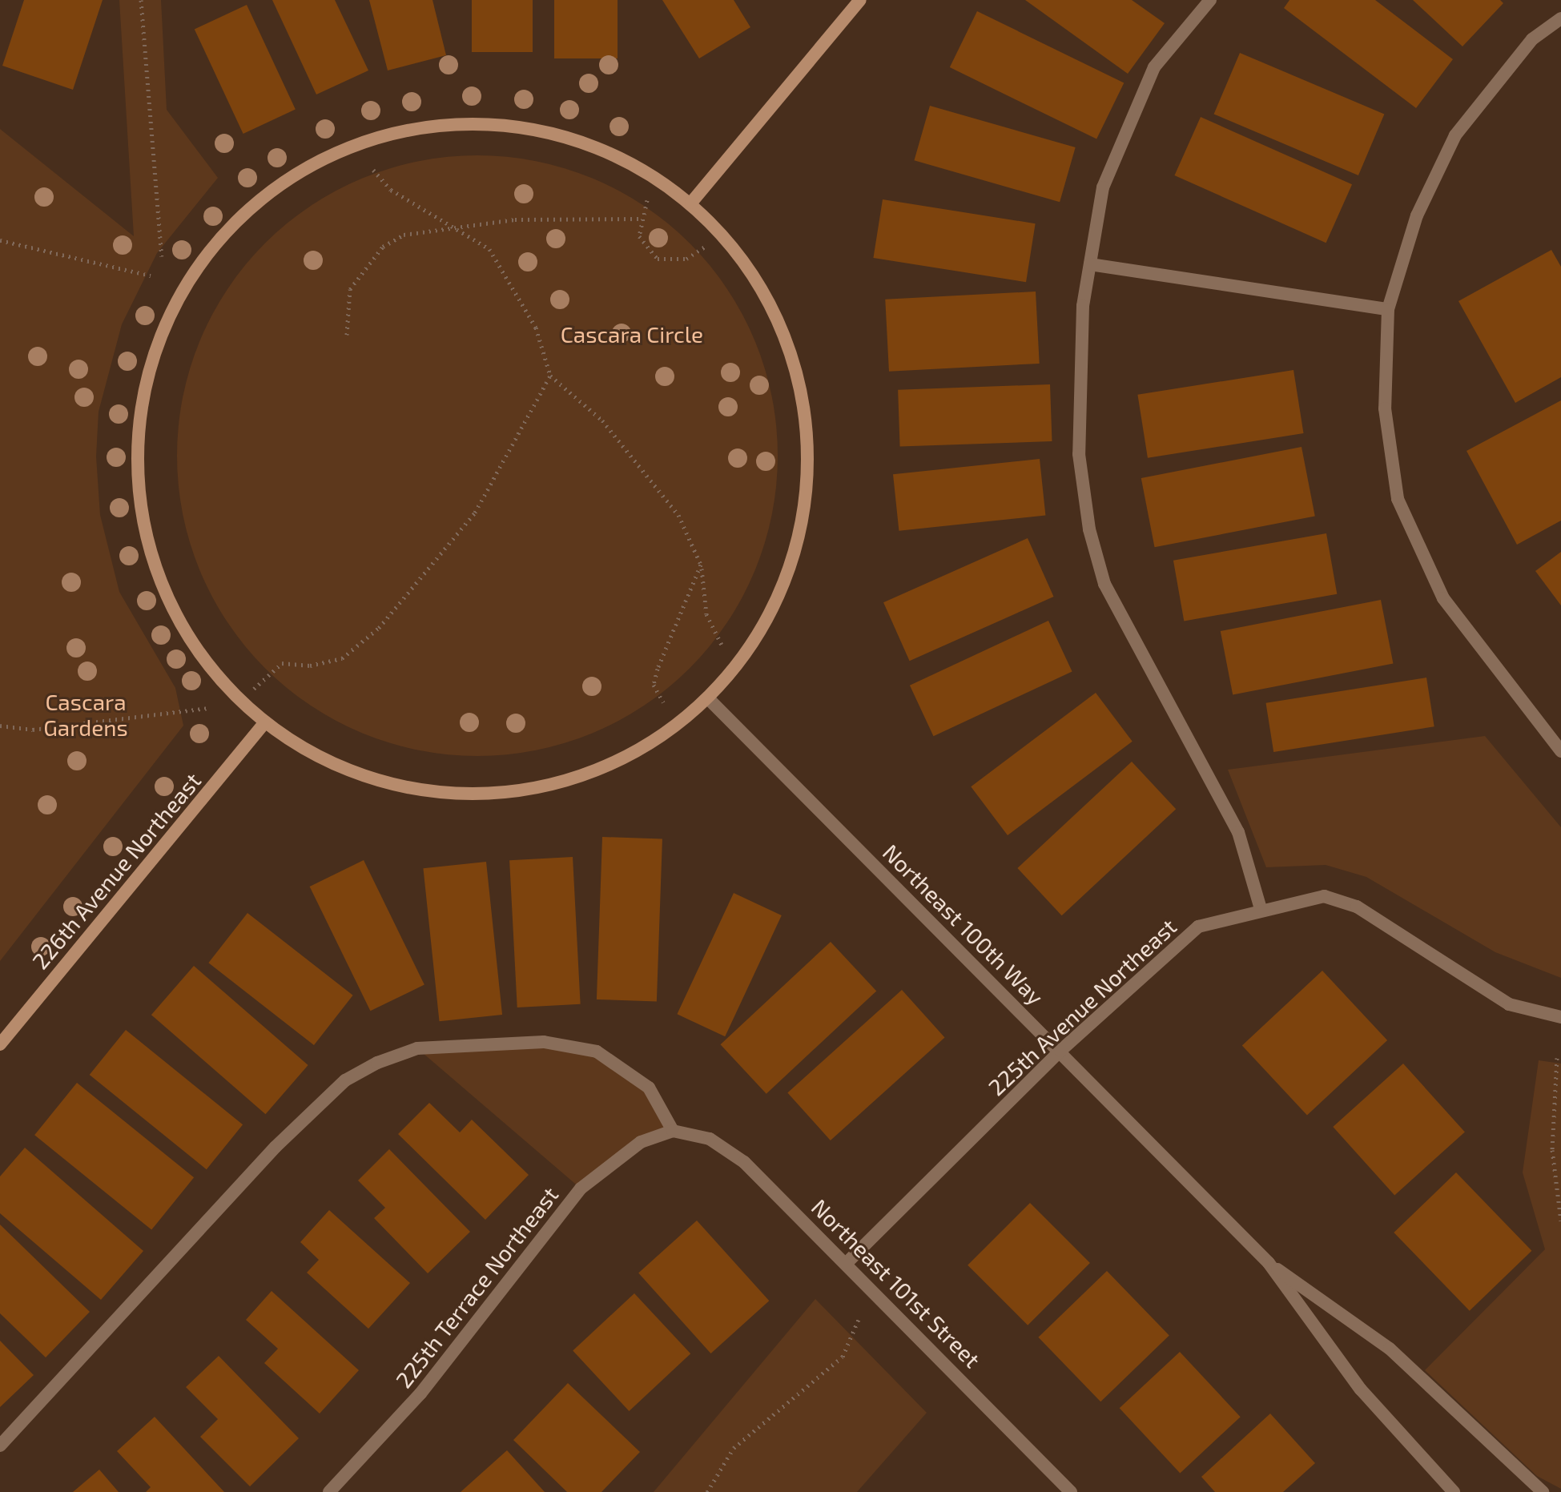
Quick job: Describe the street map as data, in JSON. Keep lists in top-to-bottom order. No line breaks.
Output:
{"streets":{"street":["226th Avenue Northeast","Northeast 100th Way","225th Avenue Northeast","Northeast 101st Street","225th Terrace Northeast"]},"crossings":[["Northeast 100th Way","225th Avenue Northeast"],["225th Avenue Northeast","Northeast 101st Street"],["Northeast 101st Street","225th Terrace Northeast"]],"parks":["Cascara Circle","Cascara Gardens"]}
